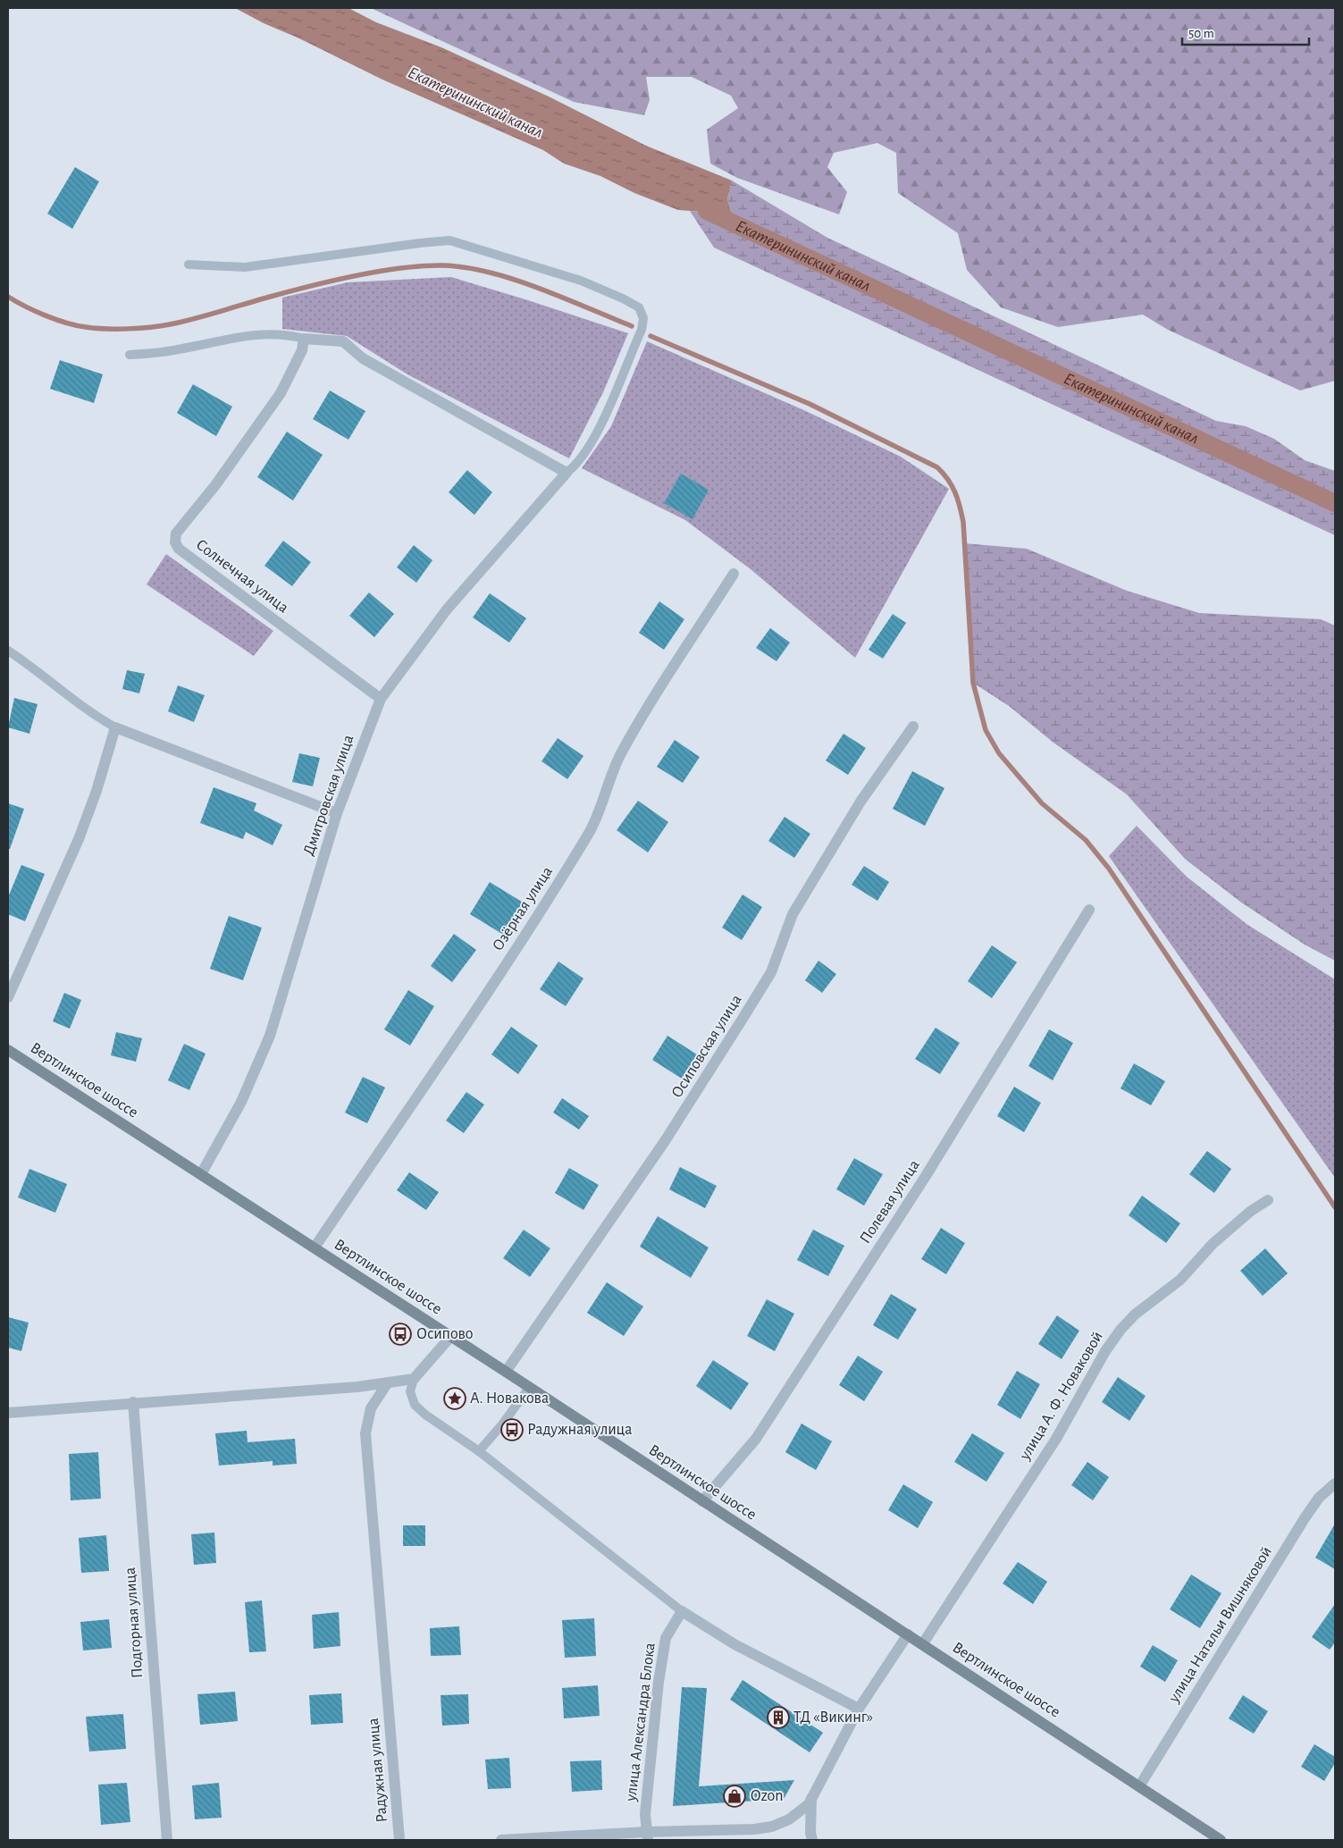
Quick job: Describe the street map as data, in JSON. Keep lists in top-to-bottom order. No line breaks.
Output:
{"streets":{"main road":["Вертлинское шоссе"],"street":["Солнечная улица","Дмитровская улица","Озёрная улица","Осиповская улица","Полевая улица","улица А. Ф. Новаковой","Подгорная улица","улица Натальи Вишняковой","улица Александра Блока","Радужная улица"]},"crossings":[["Солнечная улица","Дмитровская улица"],["Дмитровская улица","Вертлинское шоссе"],["Озёрная улица","Вертлинское шоссе"],["Осиповская улица","Вертлинское шоссе"],["Вертлинское шоссе","Полевая улица"],["Вертлинское шоссе","улица А. Ф. Новаковой"],["Вертлинское шоссе","улица Натальи Вишняковой"]],"water":["Екатерининский канал"],"places":{"bus stop":["Осипово","Радужная улица"],"place":["А. Новакова"],"building":["ТД «Викинг»"],"shop":["Ozon"]},"scale_bar":"50 m"}
